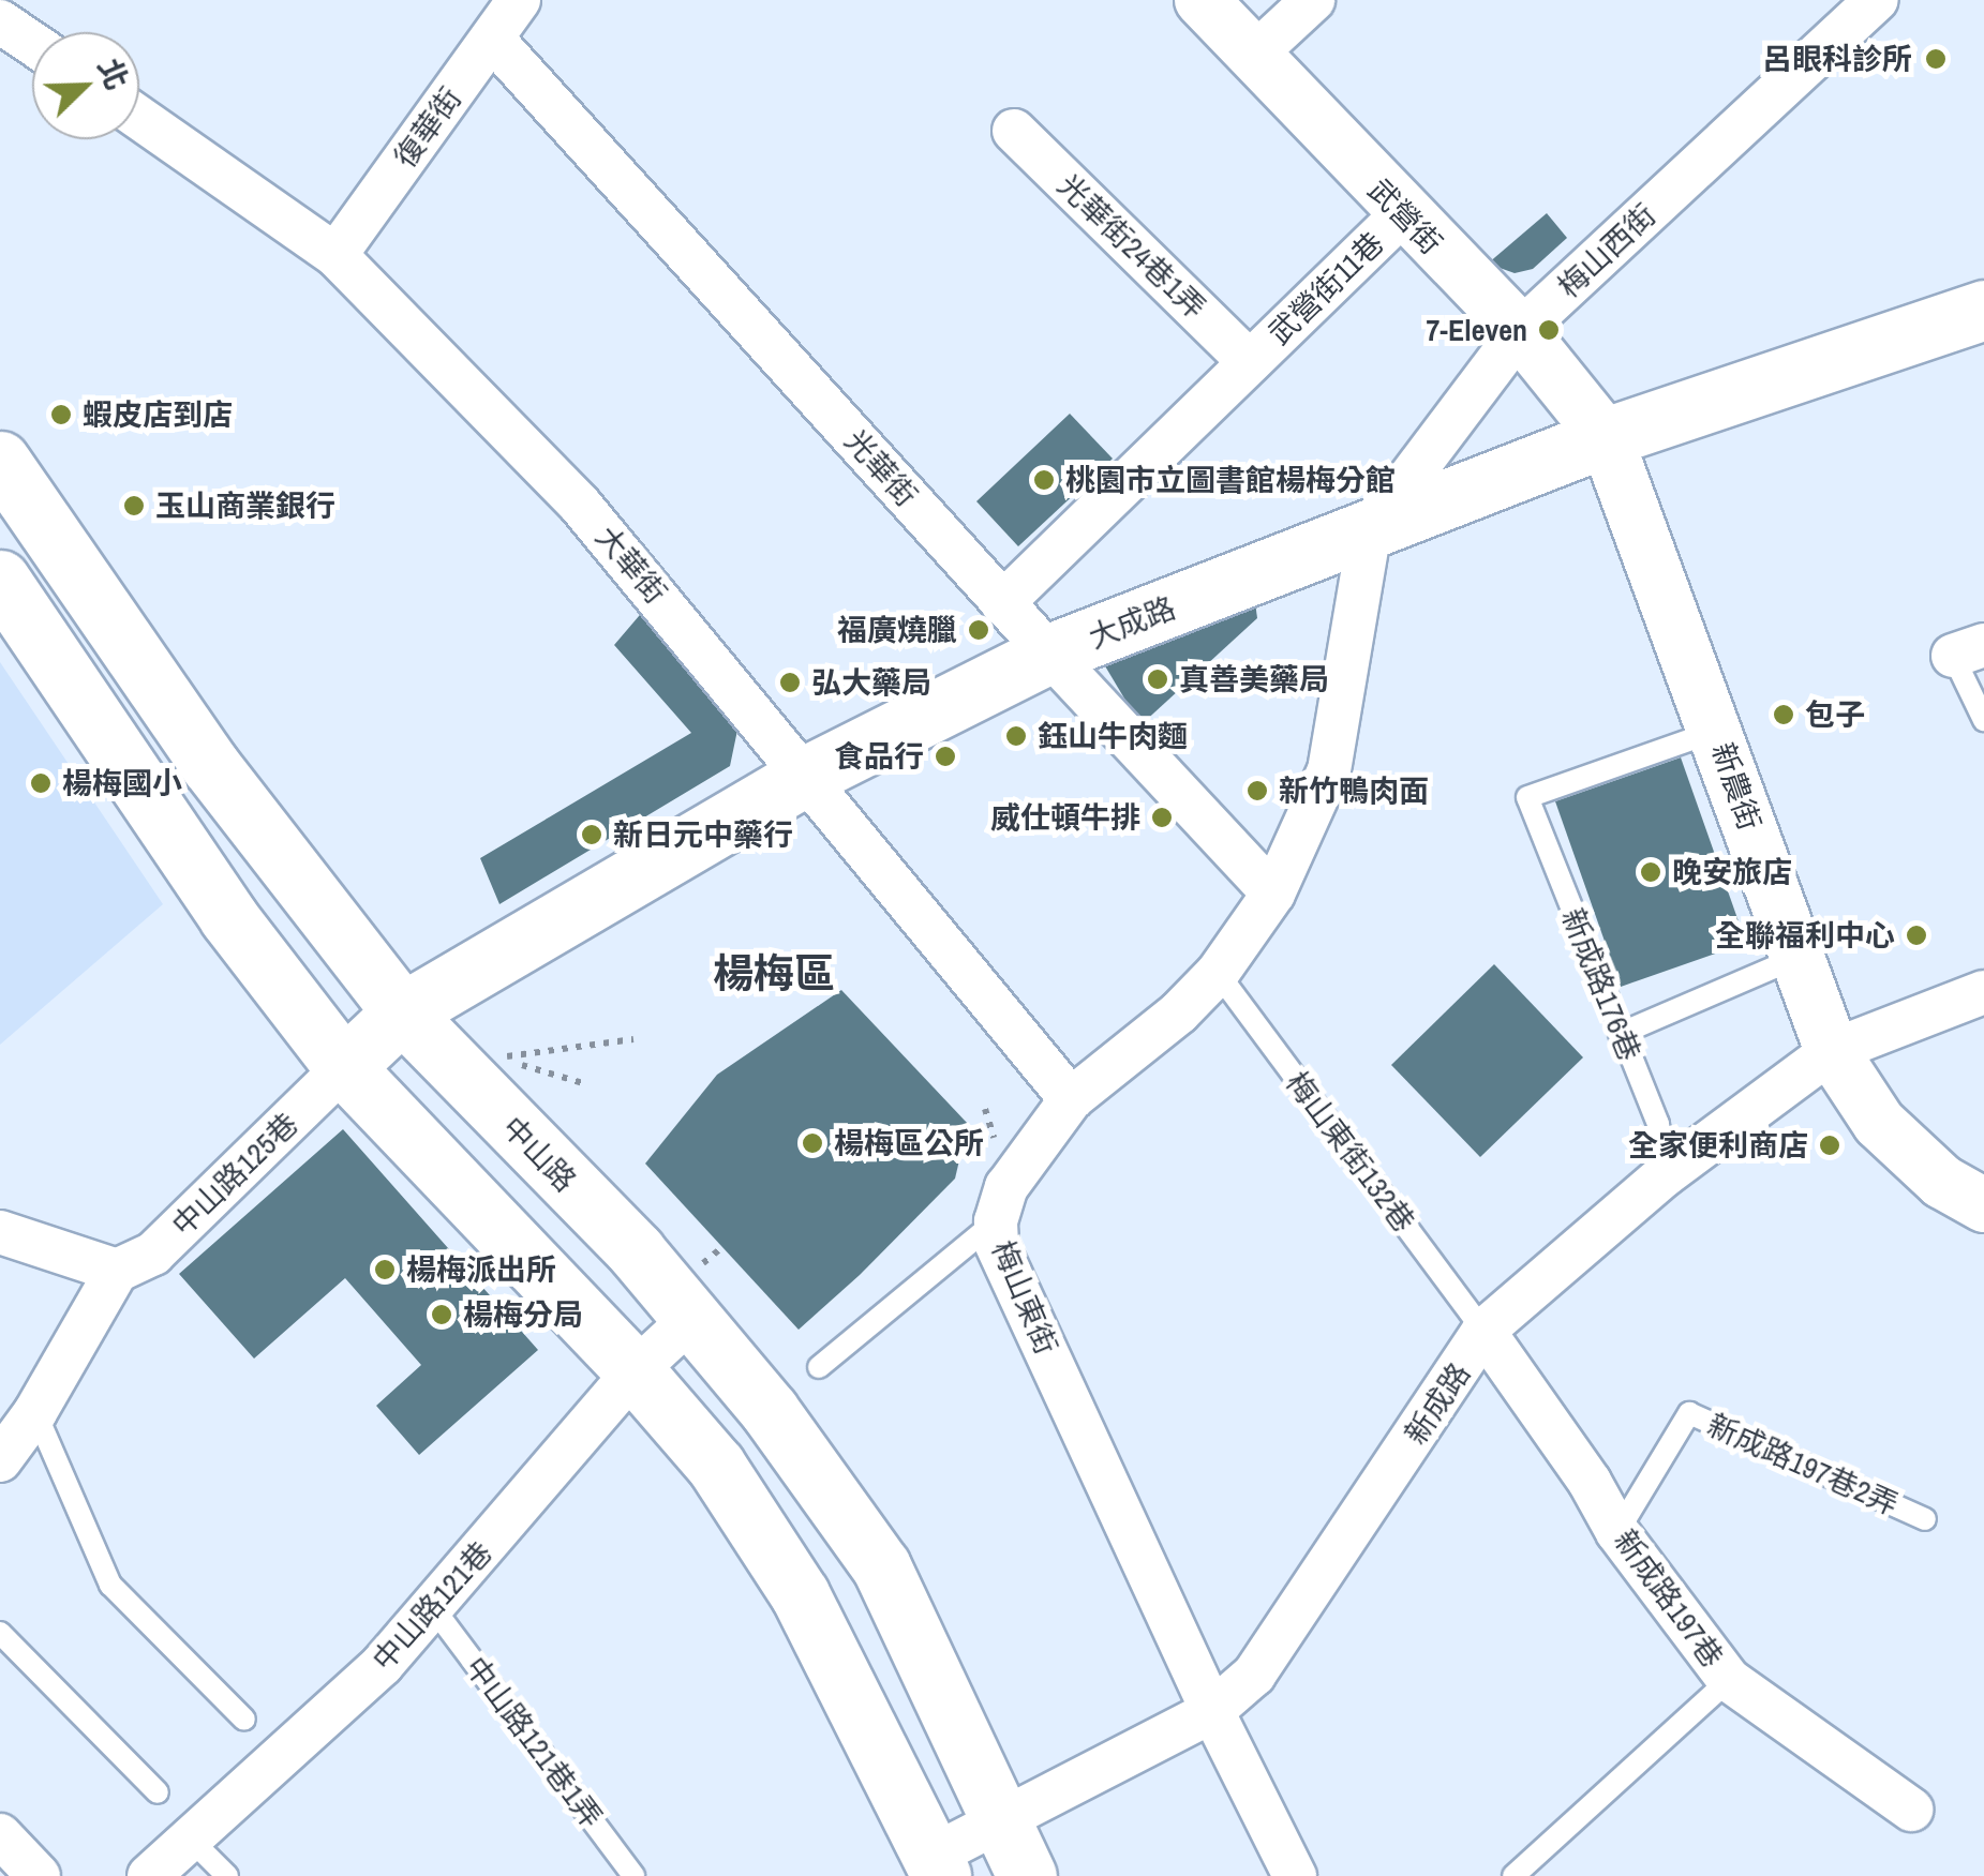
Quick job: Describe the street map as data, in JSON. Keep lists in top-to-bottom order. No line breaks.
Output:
{"streets":{"main road":["大成路","中山路"],"street":["復華街","武營街","光華街24巷1弄","梅山西街","武營街11巷","光華街","大華街","新農街","中山路125巷","梅山東街","新成路","新成路197巷","中山路121巷"],"lane":["新成路176巷","梅山東街132巷","新成路197巷2弄","中山路121巷1弄"]},"crossings":[["復華街","光華街"],["復華街","大華街"],["武營街","梅山西街"],["武營街","武營街11巷"],["武營街","大成路"],["武營街","新農街"],["光華街24巷1弄","武營街11巷"],["梅山西街","大成路"],["梅山西街","梅山東街"],["武營街11巷","光華街"],["光華街","大成路"],["光華街","梅山東街"],["大華街","大成路"],["大華街","梅山東街"],["大成路","新農街"],["大成路","中山路"],["大成路","中山路125巷"],["大成路","梅山東街"],["新農街","新成路176巷"],["新農街","新成路"],["新成路176巷","新成路"],["梅山東街132巷","梅山東街"],["梅山東街132巷","新成路"],["梅山東街132巷","新成路197巷"],["中山路","新成路"],["中山路","中山路121巷"],["梅山東街","新成路"],["新成路","新成路197巷"],["新成路197巷2弄","新成路197巷"],["中山路121巷","中山路121巷1弄"]],"districts":["楊梅區"],"places":["呂眼科診所","7-Eleven","蝦皮店到店","桃園市立圖書館楊梅分館","玉山商業銀行","福廣燒臘","真善美藥局","弘大藥局","包子","鈺山牛肉麵","食品行","楊梅國小","新竹鴨肉面","威仕頓牛排","新日元中藥行","晚安旅店","全聯福利中心","楊梅區公所","全家便利商店","楊梅派出所","楊梅分局"],"north":"top right"}
